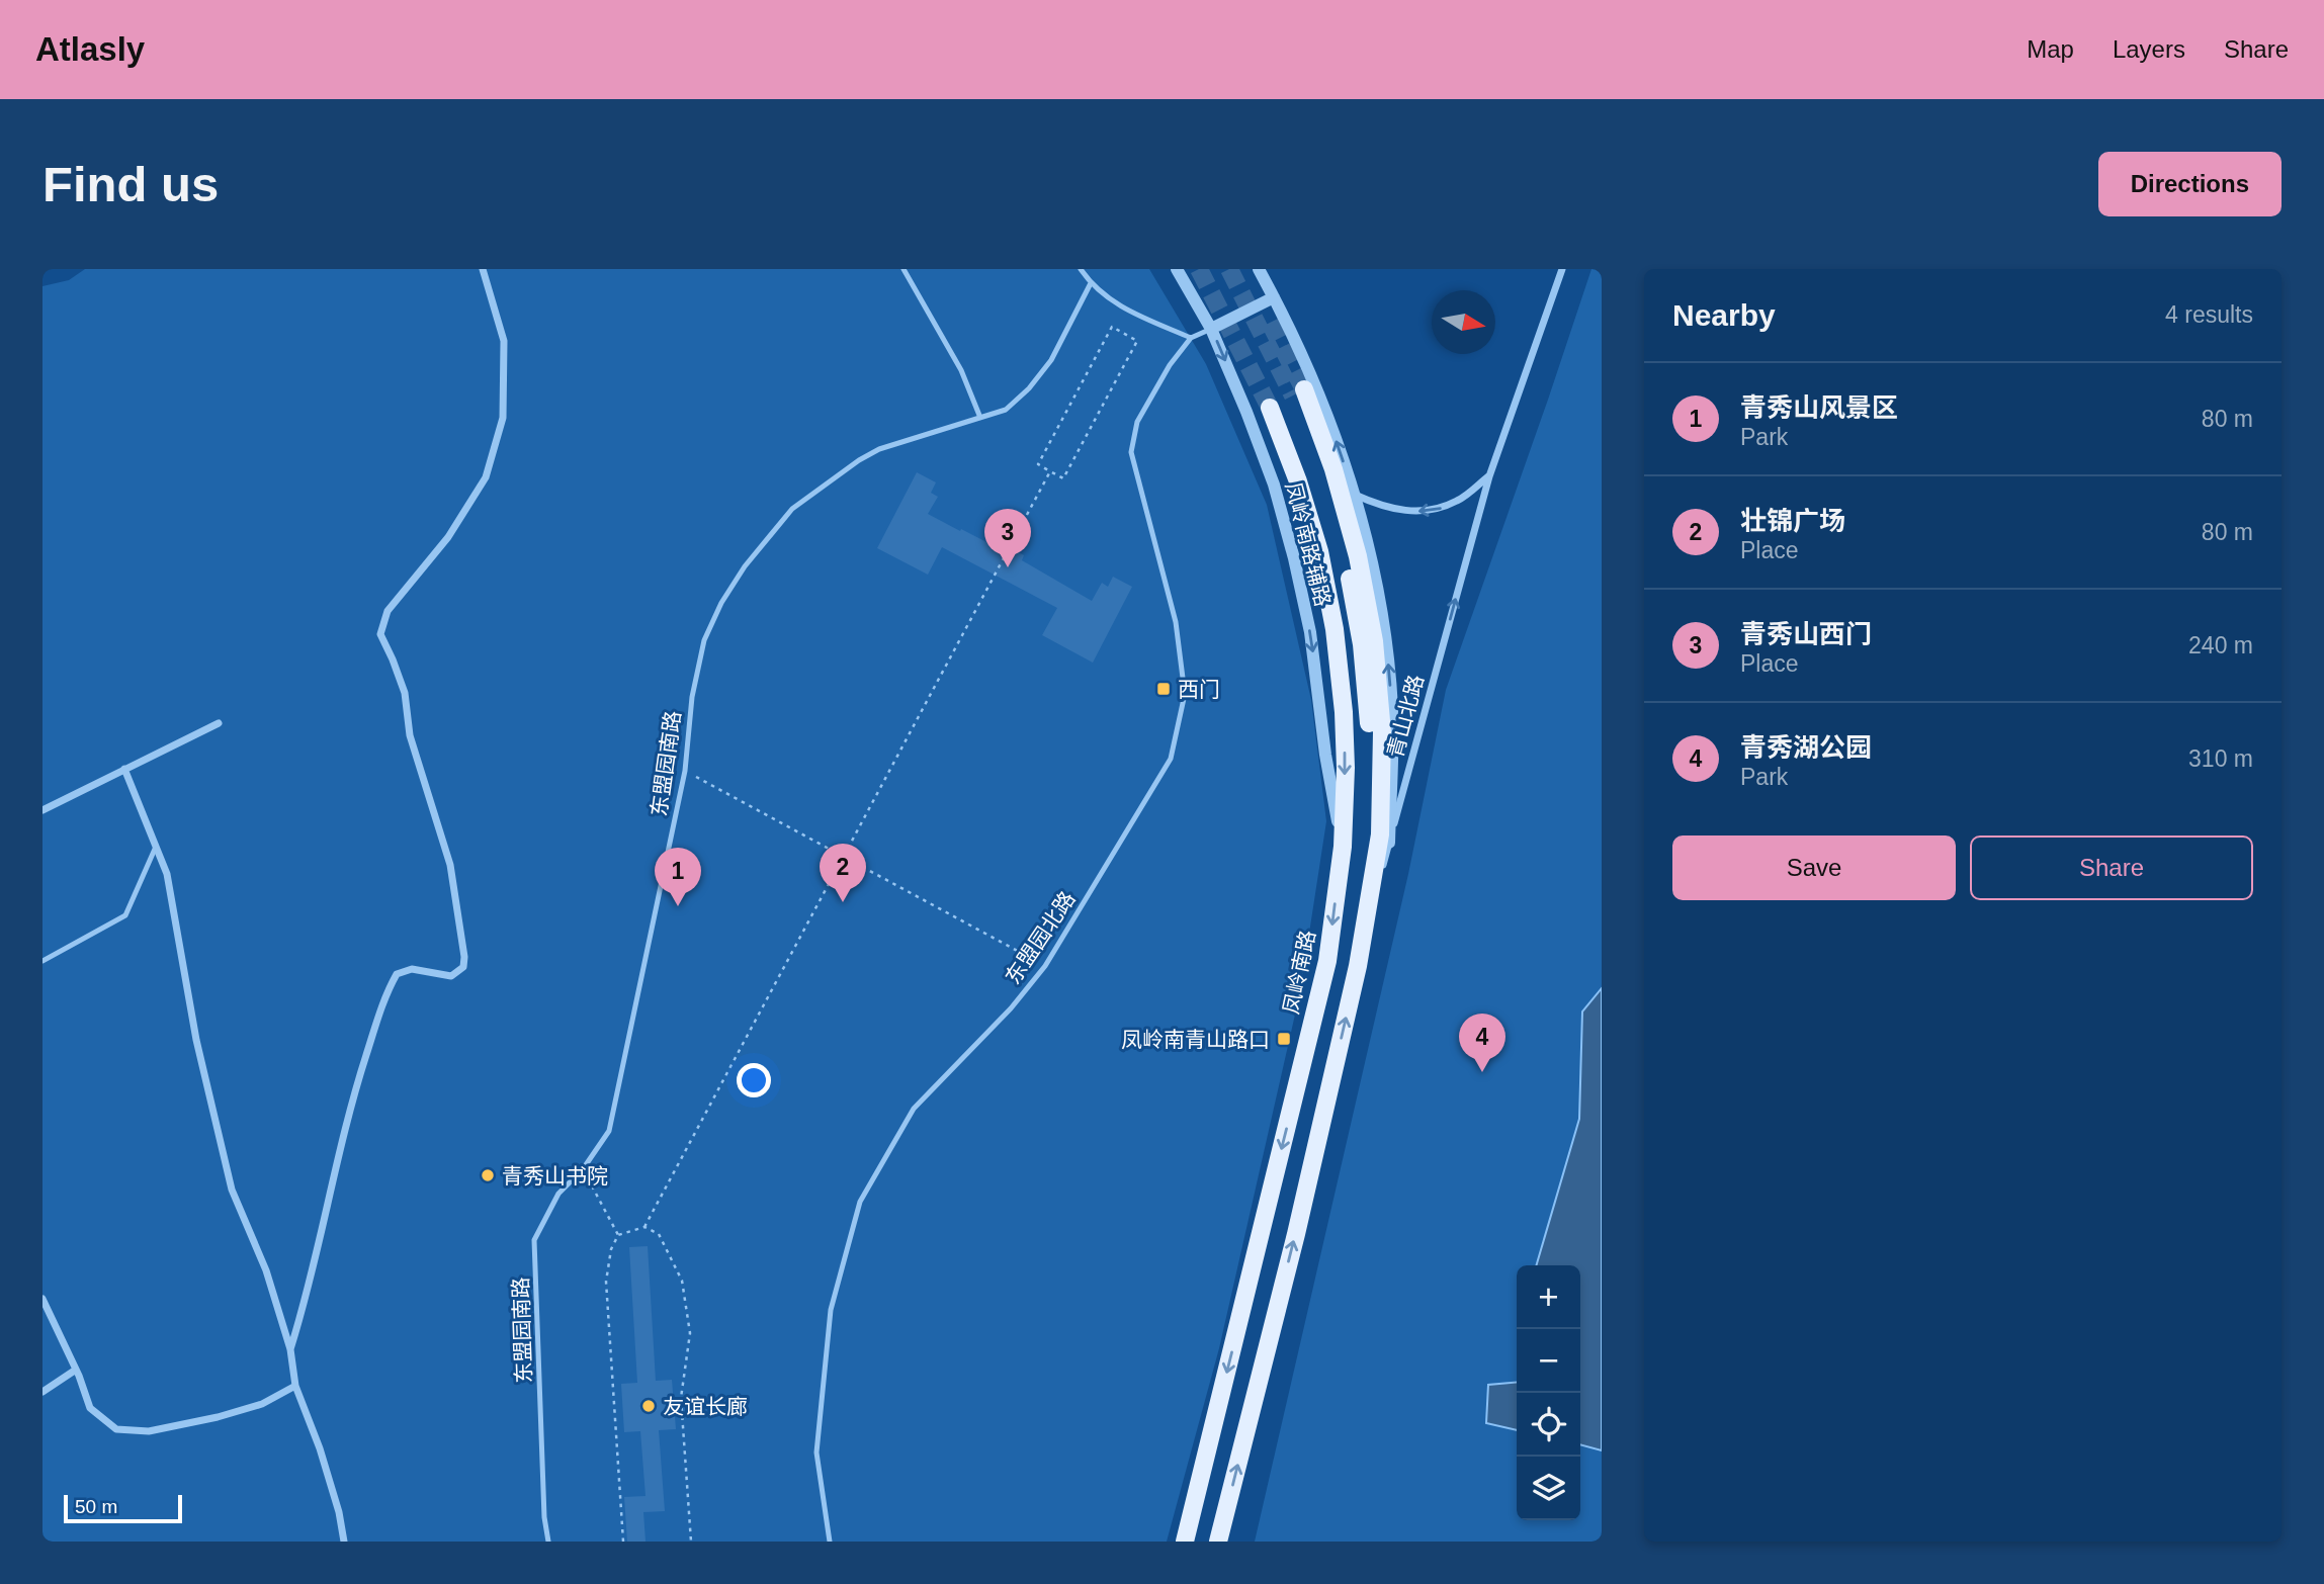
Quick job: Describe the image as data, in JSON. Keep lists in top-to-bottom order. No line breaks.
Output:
{"streets":{"main road":["凤岭南路"],"street":["凤岭南路辅路","青山北路"],"lane":["东盟园南路","东盟园北路"]},"crossings":[["凤岭南路辅路","凤岭南路"]],"places":{"transit":["西门","凤岭南青山路口"],"other":["青秀山书院","友谊长廊"]},"scale_bar":"50 m","north":"right","page":{"header":"Atlasly","nav":["Map","Layers","Share"],"buttons":["Directions",["Save","Share"]],"title":"Find us","heading":["Nearby","4 results"],"list":[{"mark":"1","name":"青秀山风景区","note":"Park","value":"80 m"},{"mark":"2","name":"壮锦广场","note":"Place","value":"80 m"},{"mark":"3","name":"青秀山西门","note":"Place","value":"240 m"},{"mark":"4","name":"青秀湖公园","note":"Park","value":"310 m"}],"pins":["3","2","1","4"],"map_buttons":["+","−"],"scale":"50 m"}}
